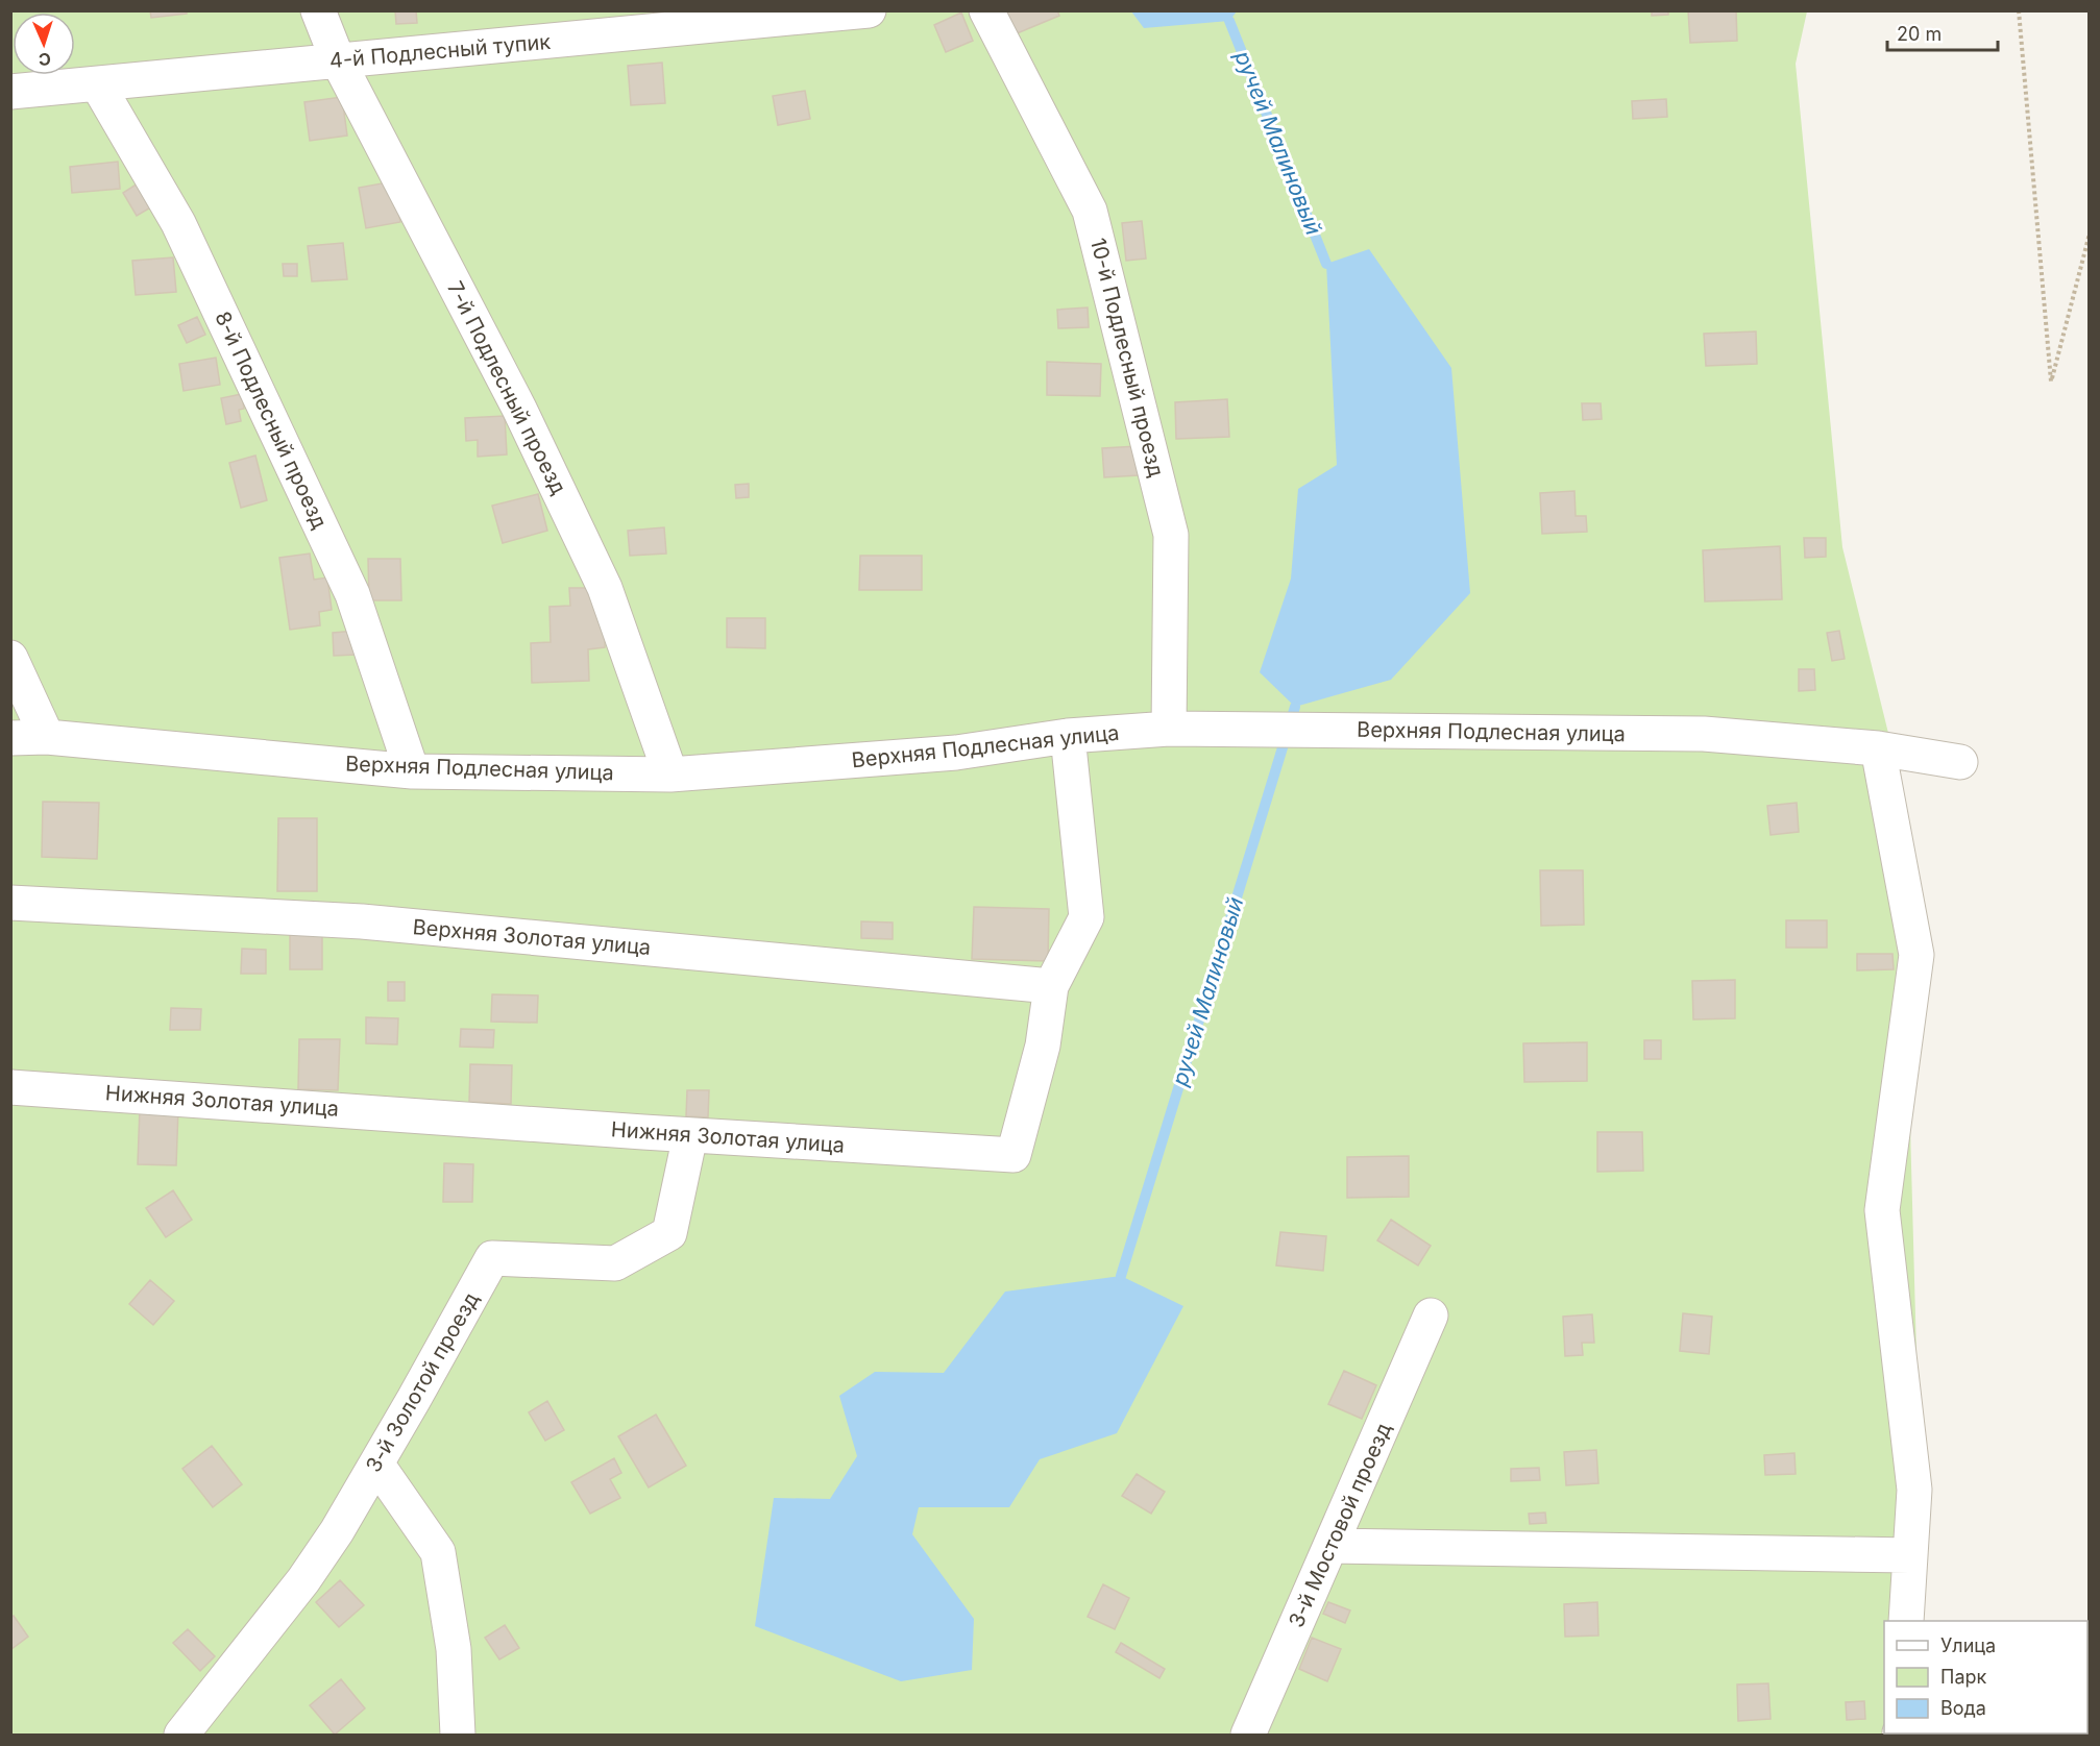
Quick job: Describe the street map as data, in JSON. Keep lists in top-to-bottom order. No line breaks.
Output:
{"streets":{"street":["4-й Подлесный тупик","10-й Подлесный проезд","7-й Подлесный проезд","8-й Подлесный проезд","Верхняя Подлесная улица","Верхняя Золотая улица","Нижняя Золотая улица","3-й Золотой проезд","3-й Мостовой проезд"]},"crossings":[["4-й Подлесный тупик","7-й Подлесный проезд"],["4-й Подлесный тупик","8-й Подлесный проезд"],["10-й Подлесный проезд","Верхняя Подлесная улица"],["7-й Подлесный проезд","Верхняя Подлесная улица"],["8-й Подлесный проезд","Верхняя Подлесная улица"],["Верхняя Подлесная улица","Нижняя Золотая улица"],["Верхняя Золотая улица","Нижняя Золотая улица"],["Нижняя Золотая улица","3-й Золотой проезд"]],"water":["ручей Малиновый"],"legend":["Улица","Парк","Вода"],"scale_bar":"20 m","north":"bottom"}
